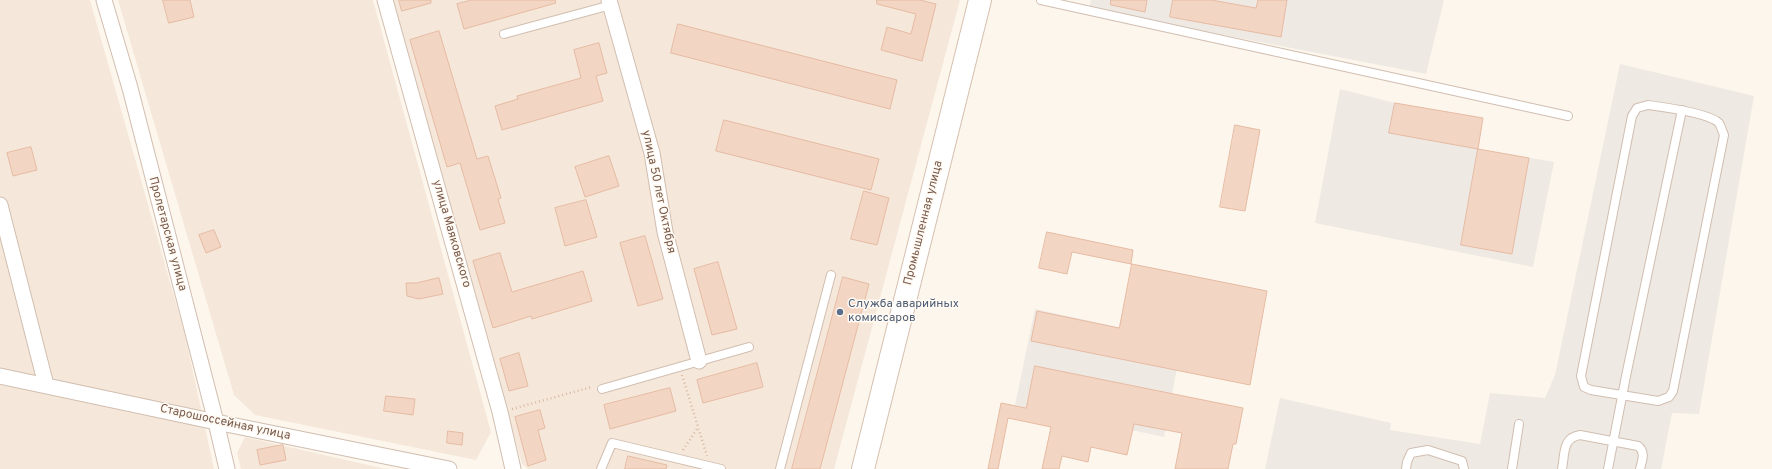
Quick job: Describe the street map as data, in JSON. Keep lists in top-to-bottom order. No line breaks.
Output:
{"streets":{"street":["улица 50 лет Октября","Промышленная улица","Пролетарская улица","улица Маяковского","Старошоссейная улица"]},"crossings":[["Пролетарская улица","Старошоссейная улица"]],"places":["Служба аварийных комиссаров"]}
